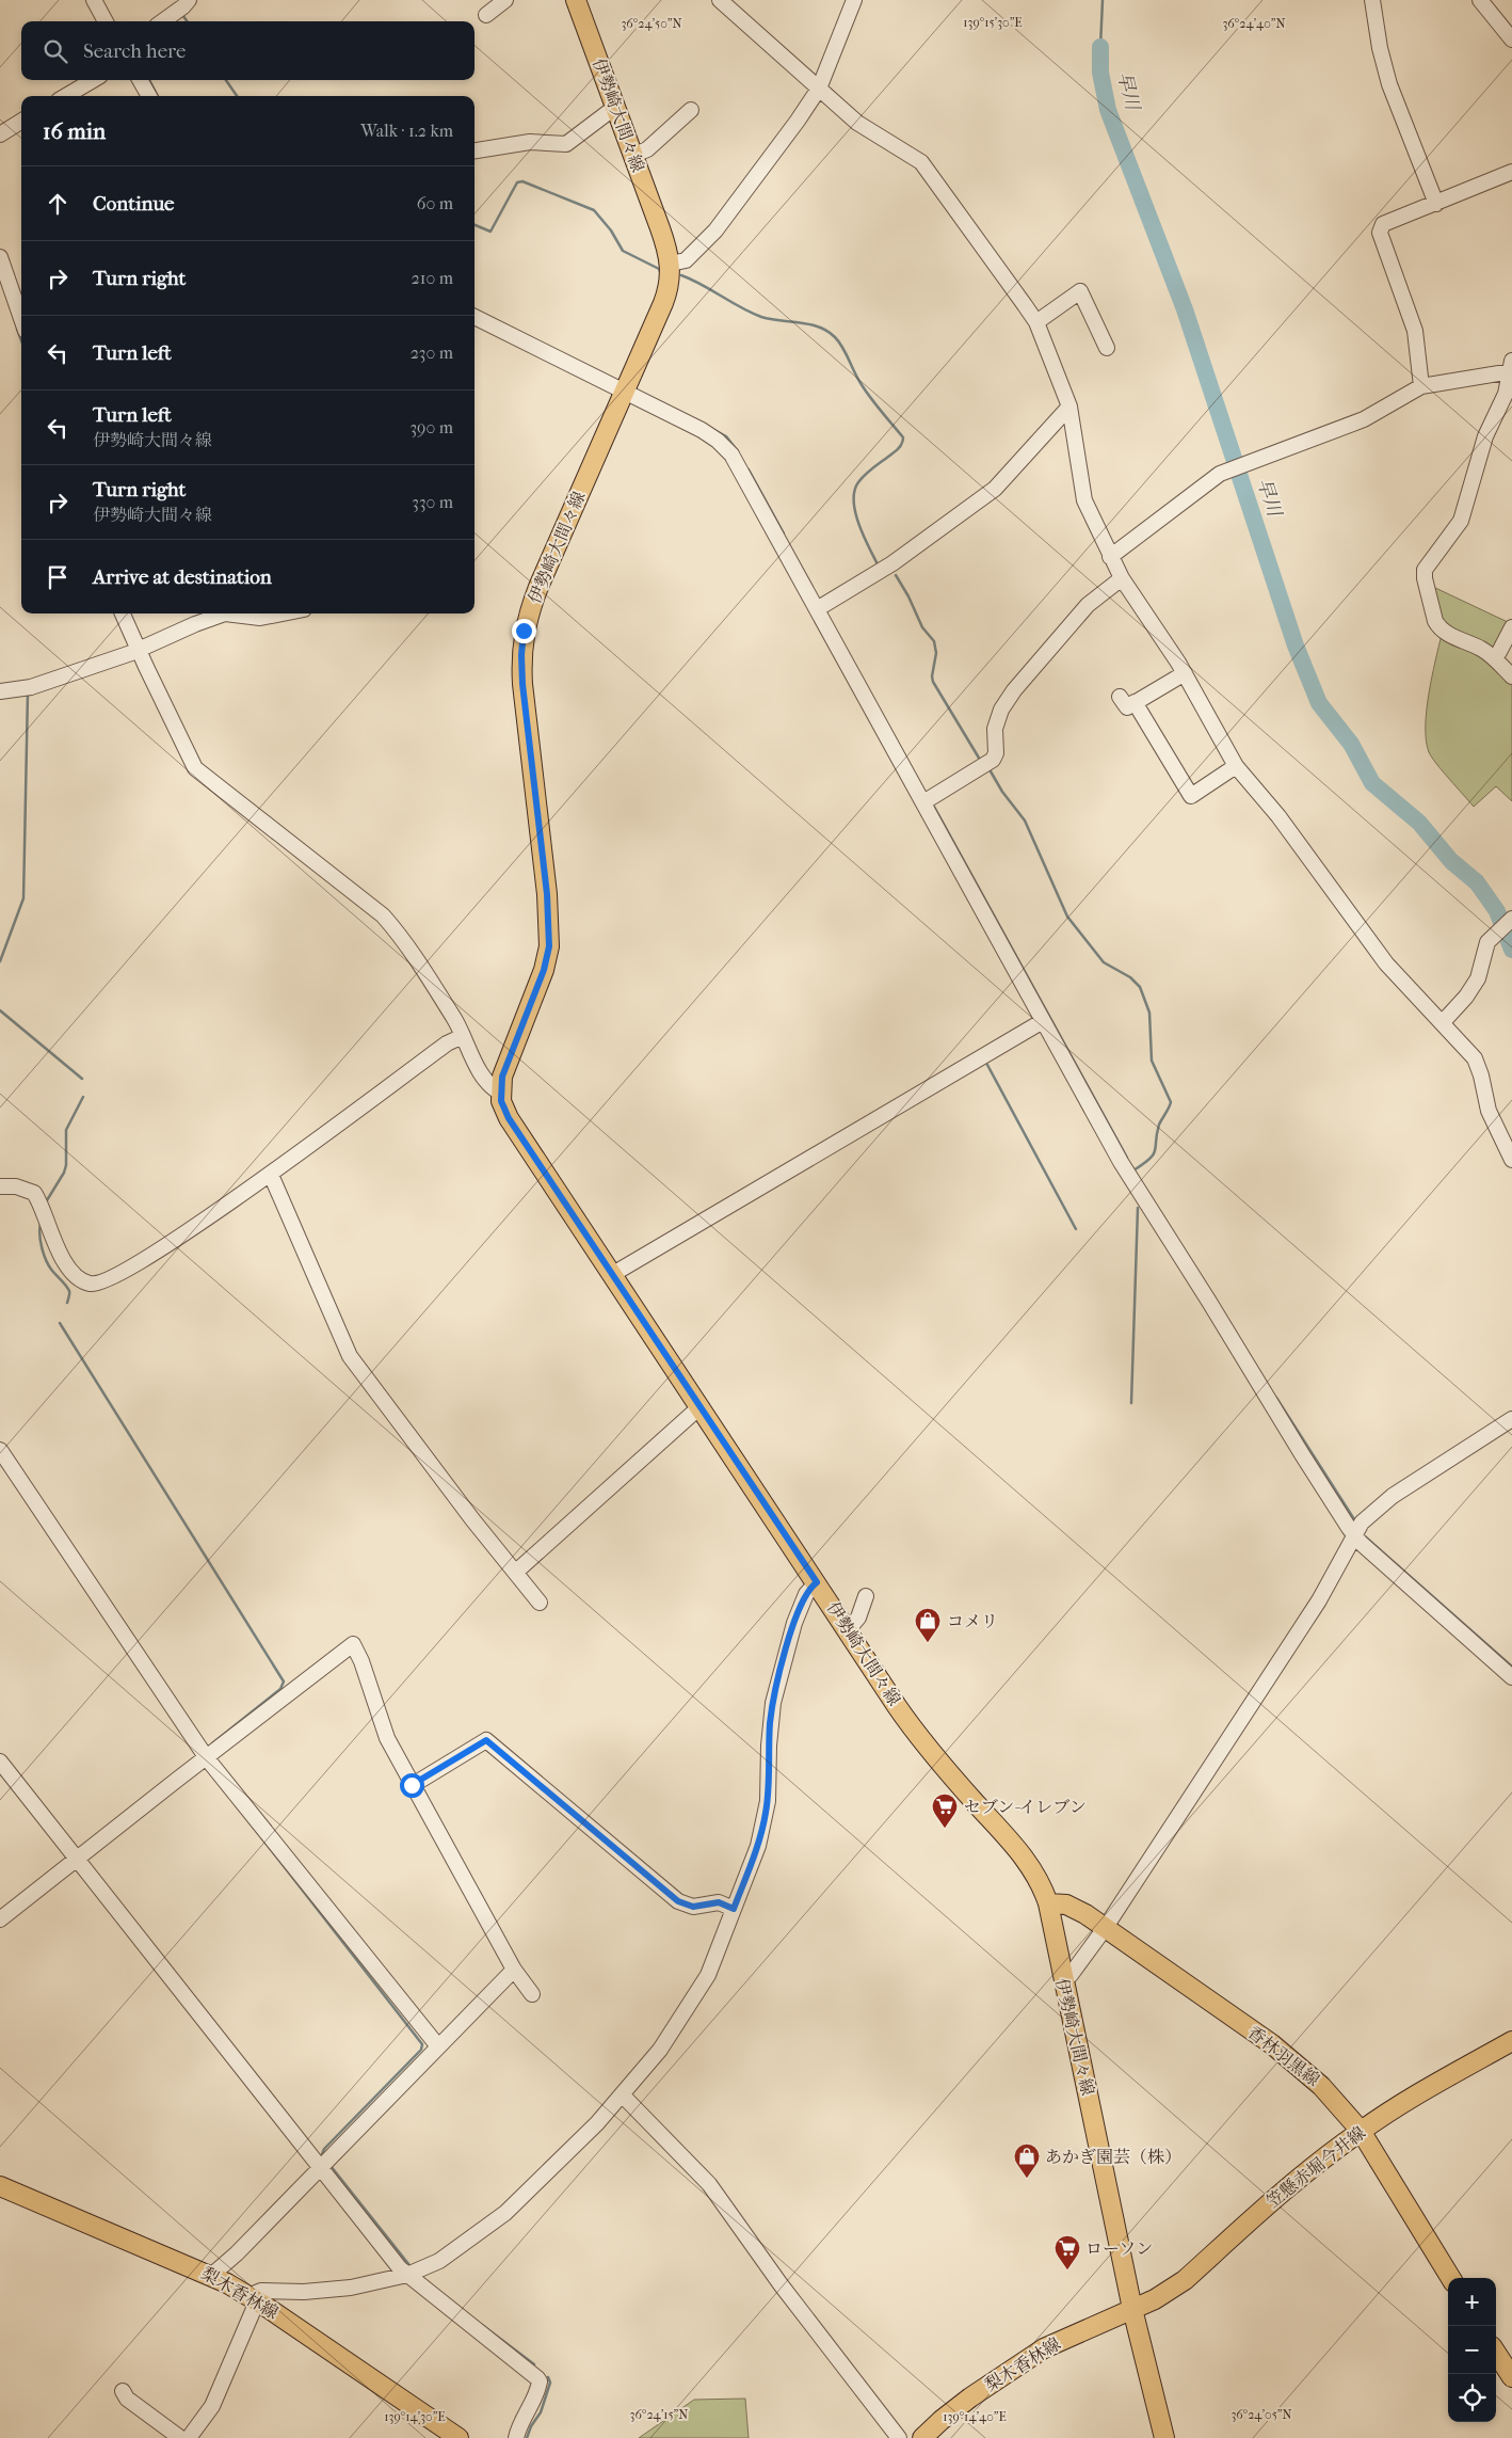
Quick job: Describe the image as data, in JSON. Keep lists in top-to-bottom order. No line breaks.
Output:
{"streets":{"main road":["伊勢崎大間々線","香林羽黒線","笠懸赤堀今井線","梨木香林線"]},"crossings":[["伊勢崎大間々線","香林羽黒線"],["伊勢崎大間々線","笠懸赤堀今井線"],["伊勢崎大間々線","梨木香林線"],["香林羽黒線","笠懸赤堀今井線"],["笠懸赤堀今井線","梨木香林線"]],"water":["早川"],"places":{"shop":["コメリ","あかぎ園芸（株）"],"supermarket":["セブン-イレブン","ローソン"]},"page":{"search":"Search here","heading":["16 min","Walk · 1.2 km"],"list":[["Continue","60 m"],["Turn right","210 m"],["Turn left","230 m"],["Turn left","伊勢崎大間々線","390 m"],["Turn right","伊勢崎大間々線","330 m"],"Arrive at destination"],"map_buttons":["+","−"]},"coordinates":["139°15'30\"E","36°24'50\"N","36°24'40\"N","36°24'15\"N","36°24'05\"N","139°14'30\"E","139°14'40\"E"]}
